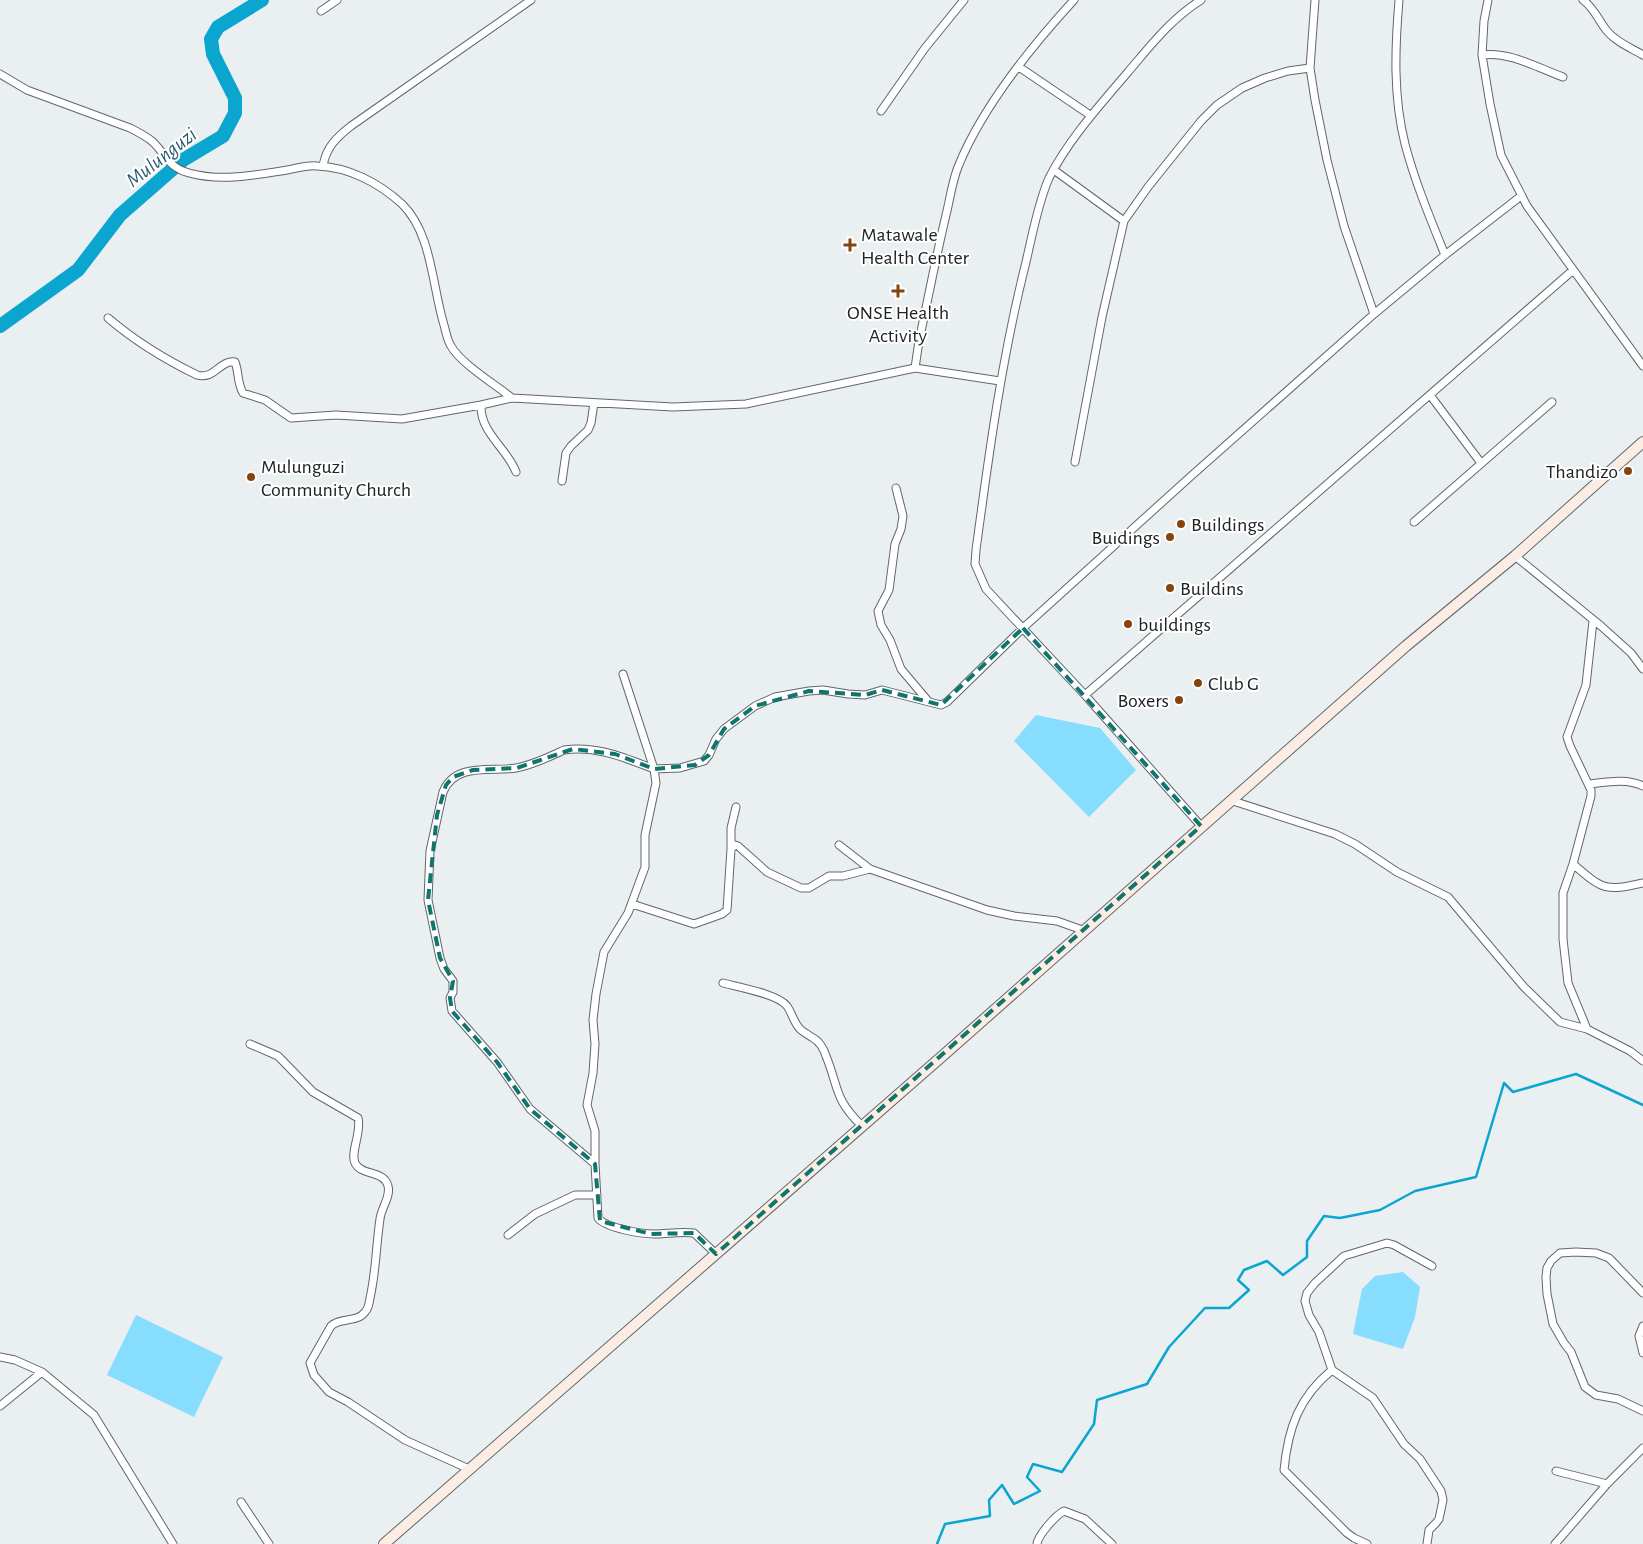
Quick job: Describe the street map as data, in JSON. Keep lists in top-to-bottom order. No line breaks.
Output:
{"water":["Mulunguzi"],"places":{"health":["Matawale Health Center","ONSE Health Activity"],"other":["Thandizo","Mulunguzi Community Church","Buildings","Buidings","Buildins","buildings","Club G","Boxers"]}}
